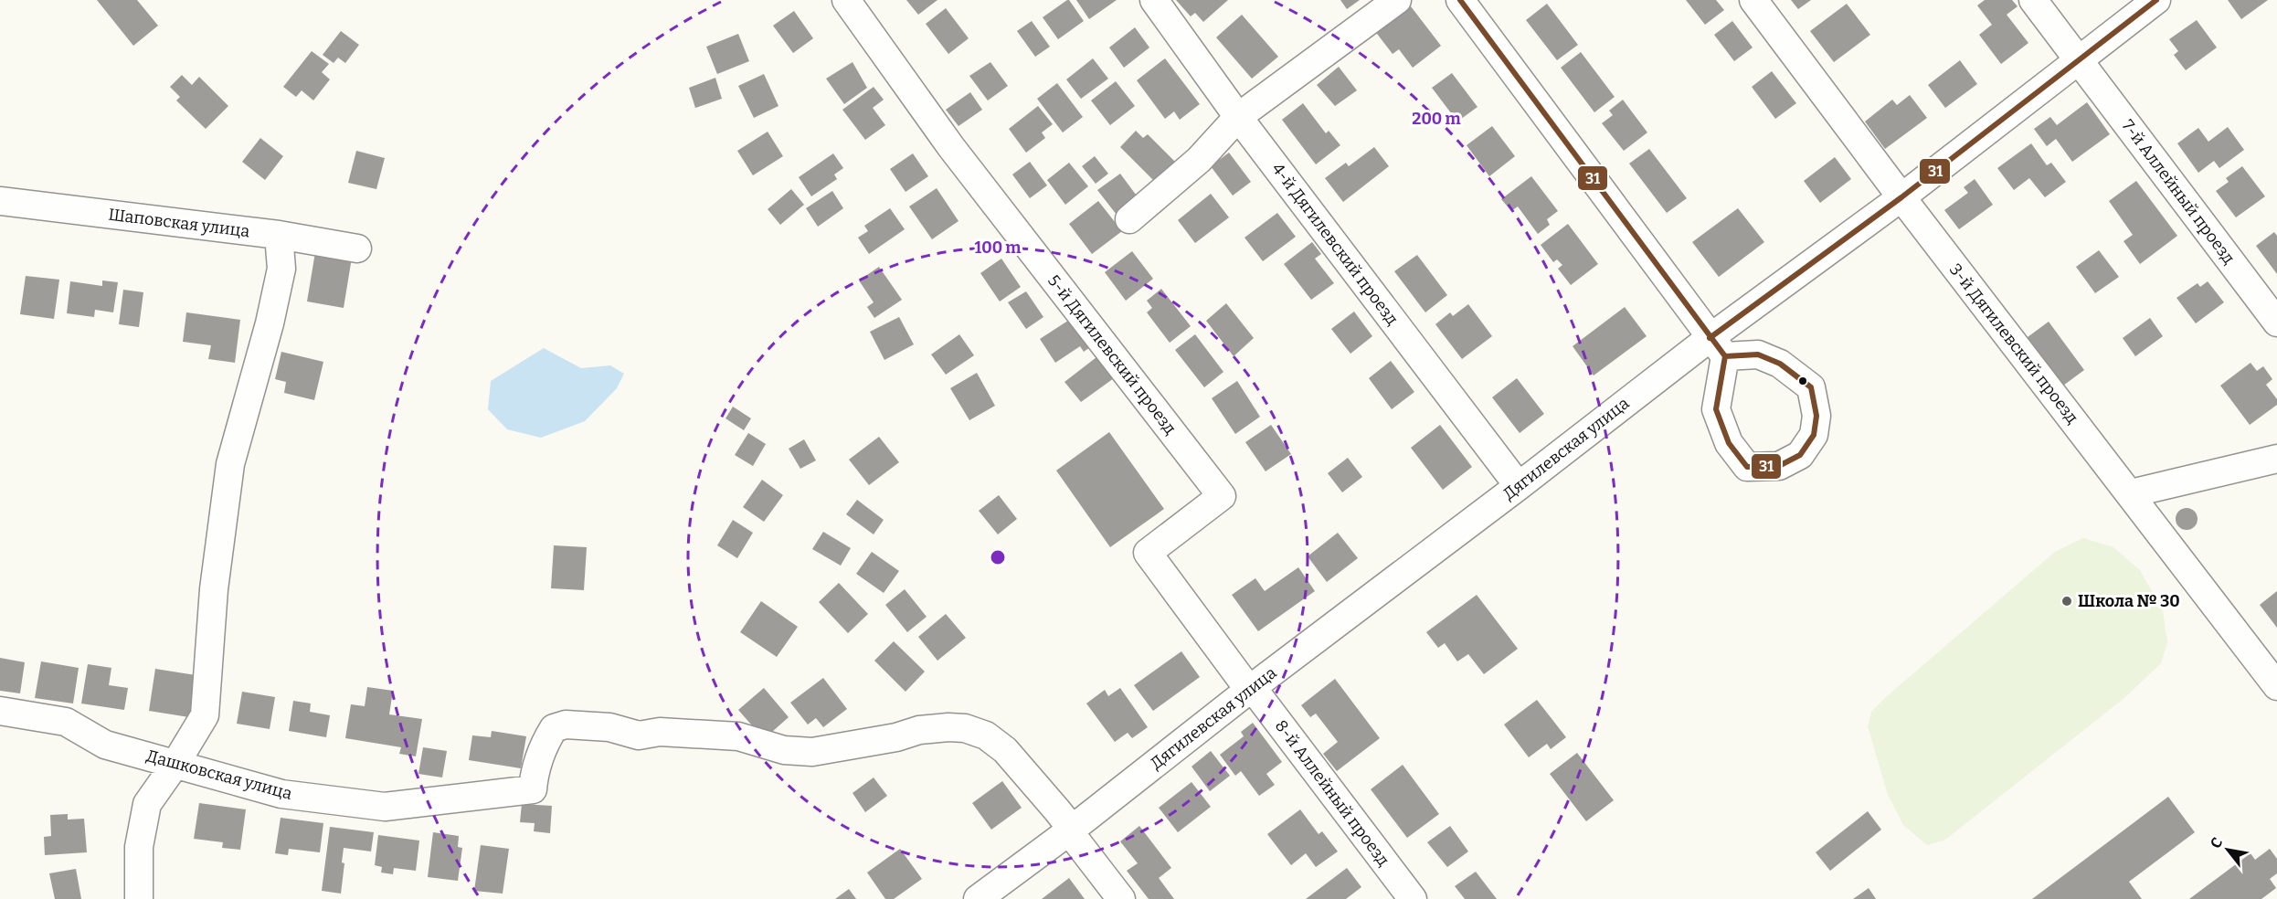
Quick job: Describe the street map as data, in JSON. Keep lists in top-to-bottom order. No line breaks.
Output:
{"streets":{"street":["7-й Аллейный проезд","Шаповская улица","4-й Дягилевский проезд","3-й Дягилевский проезд","5-й Дягилевский проезд","Дягилевская улица","Дашковская улица","8-й Аллейный проезд"]},"crossings":[["7-й Аллейный проезд","Дягилевская улица"],["4-й Дягилевский проезд","Дягилевская улица"],["3-й Дягилевский проезд","Дягилевская улица"],["5-й Дягилевский проезд","Дягилевская улица"],["5-й Дягилевский проезд","8-й Аллейный проезд"],["Дягилевская улица","Дашковская улица"],["Дягилевская улица","8-й Аллейный проезд"]],"places":["Школа № 30"],"lines":["transit line 31"],"north":"top left","rings":["200 m","100 m"]}
